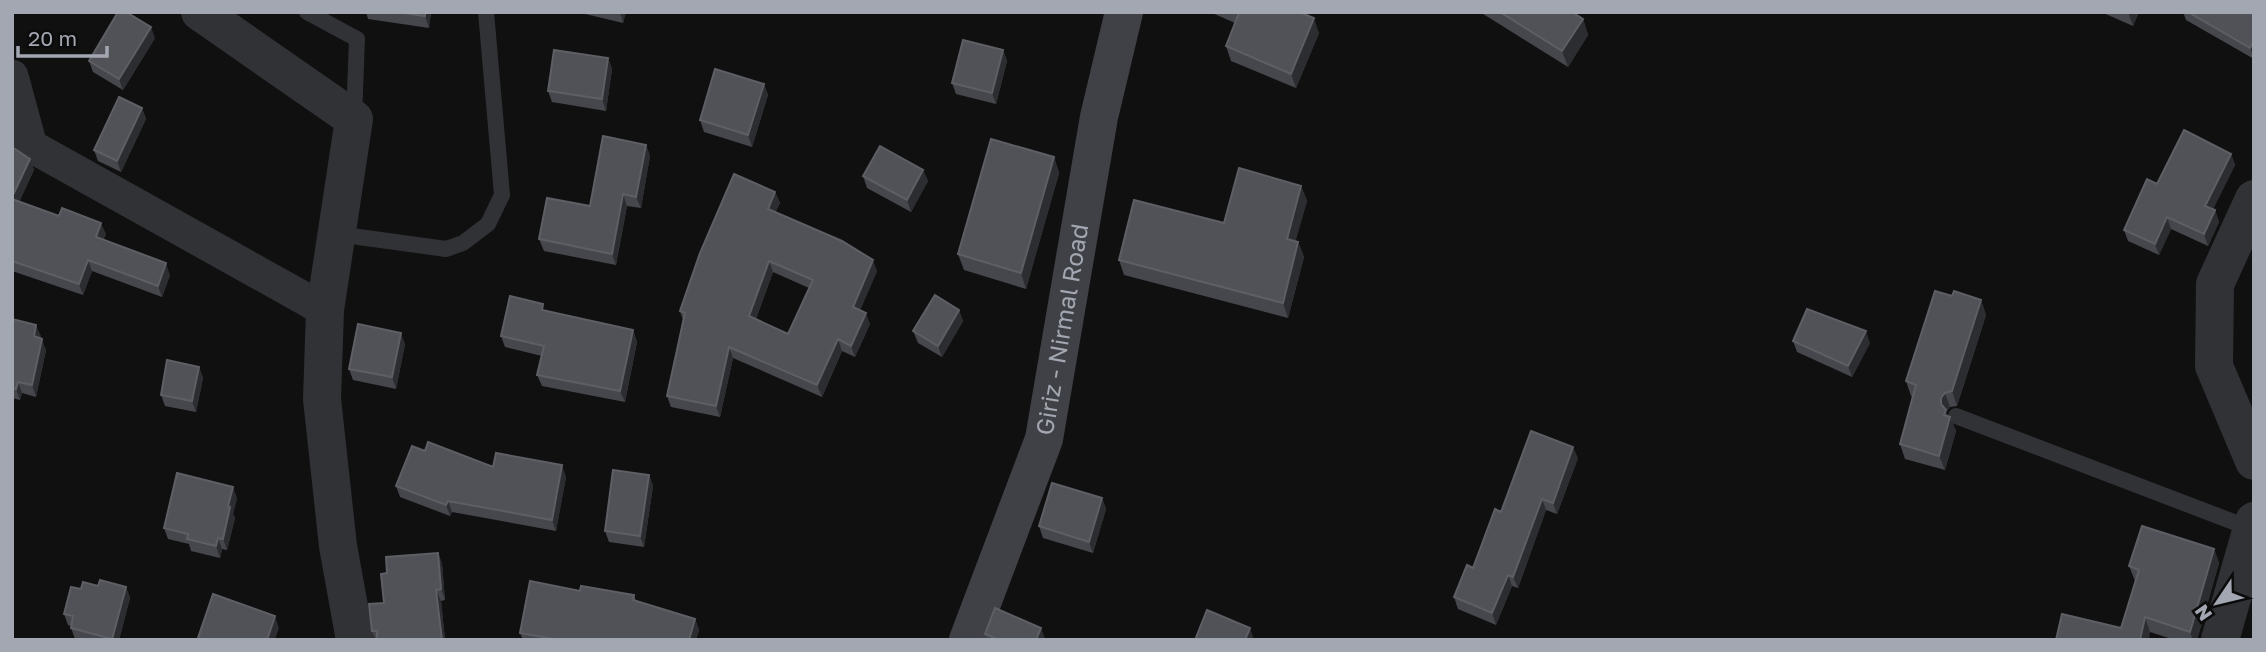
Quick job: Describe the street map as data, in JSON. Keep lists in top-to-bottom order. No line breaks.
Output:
{"streets":{"main road":["Giriz - Nirmal Road"]},"scale_bar":"20 m","north":"bottom left"}
